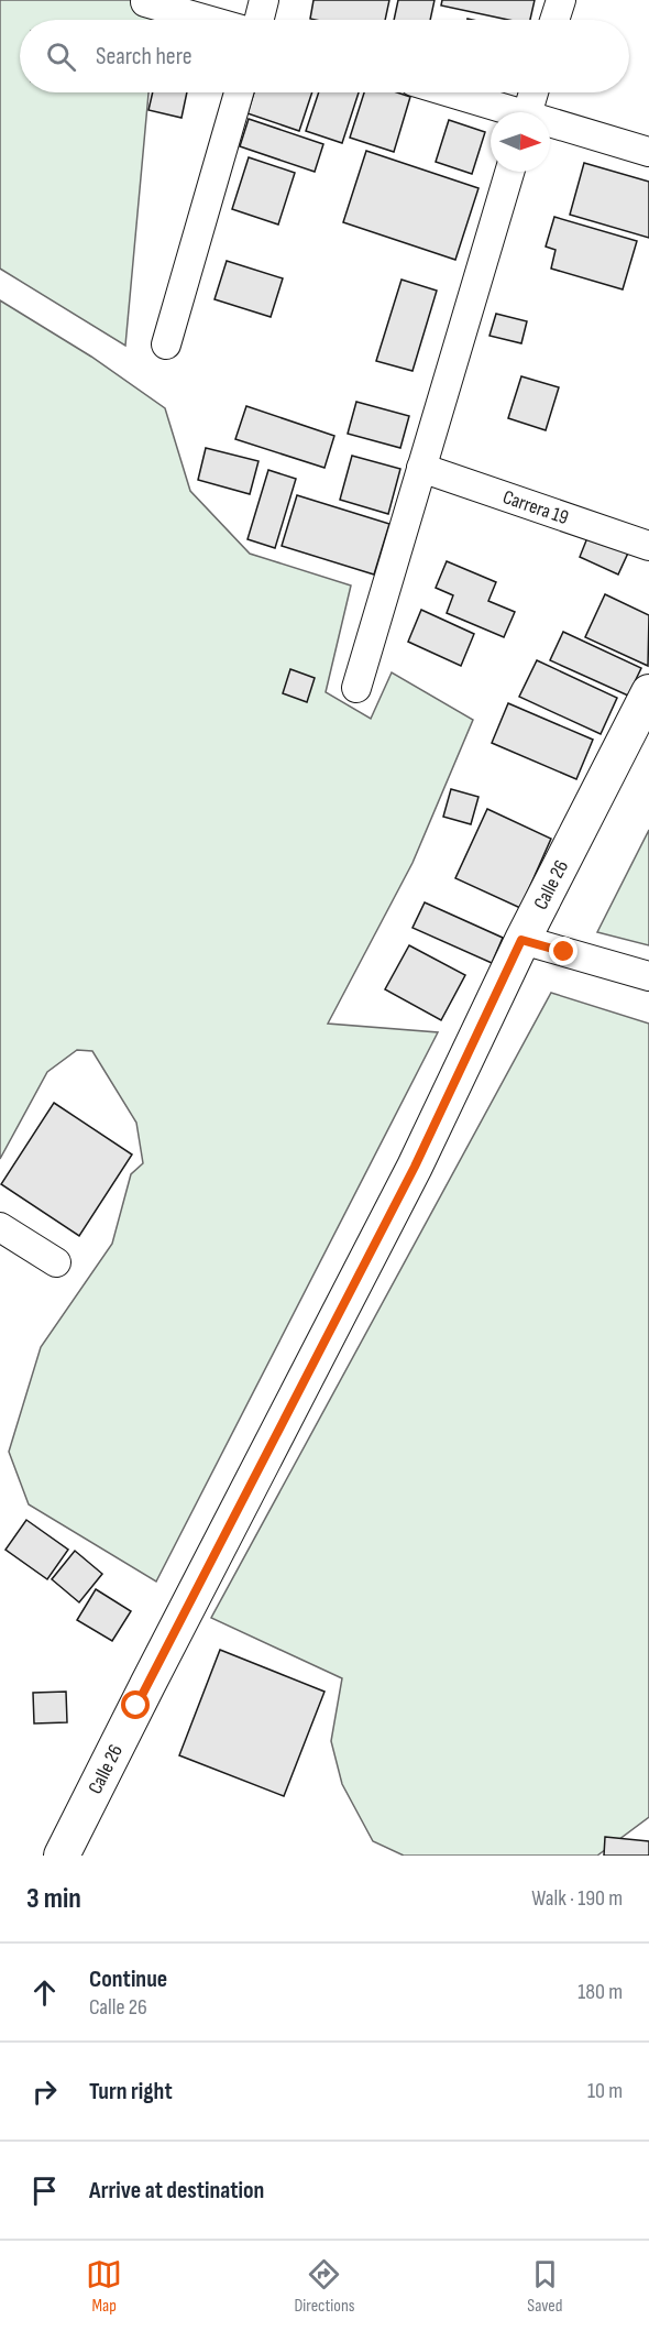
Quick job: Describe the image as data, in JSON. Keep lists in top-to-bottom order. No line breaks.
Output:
{"streets":{"street":["Carrera 19","Calle 26"]},"north":"right","page":{"search":"Search here","heading":["3 min","Walk · 190 m"],"list":[["Continue","Calle 26","180 m"],["Turn right","10 m"],"Arrive at destination"],"nav":["Map","Directions","Saved"]}}
